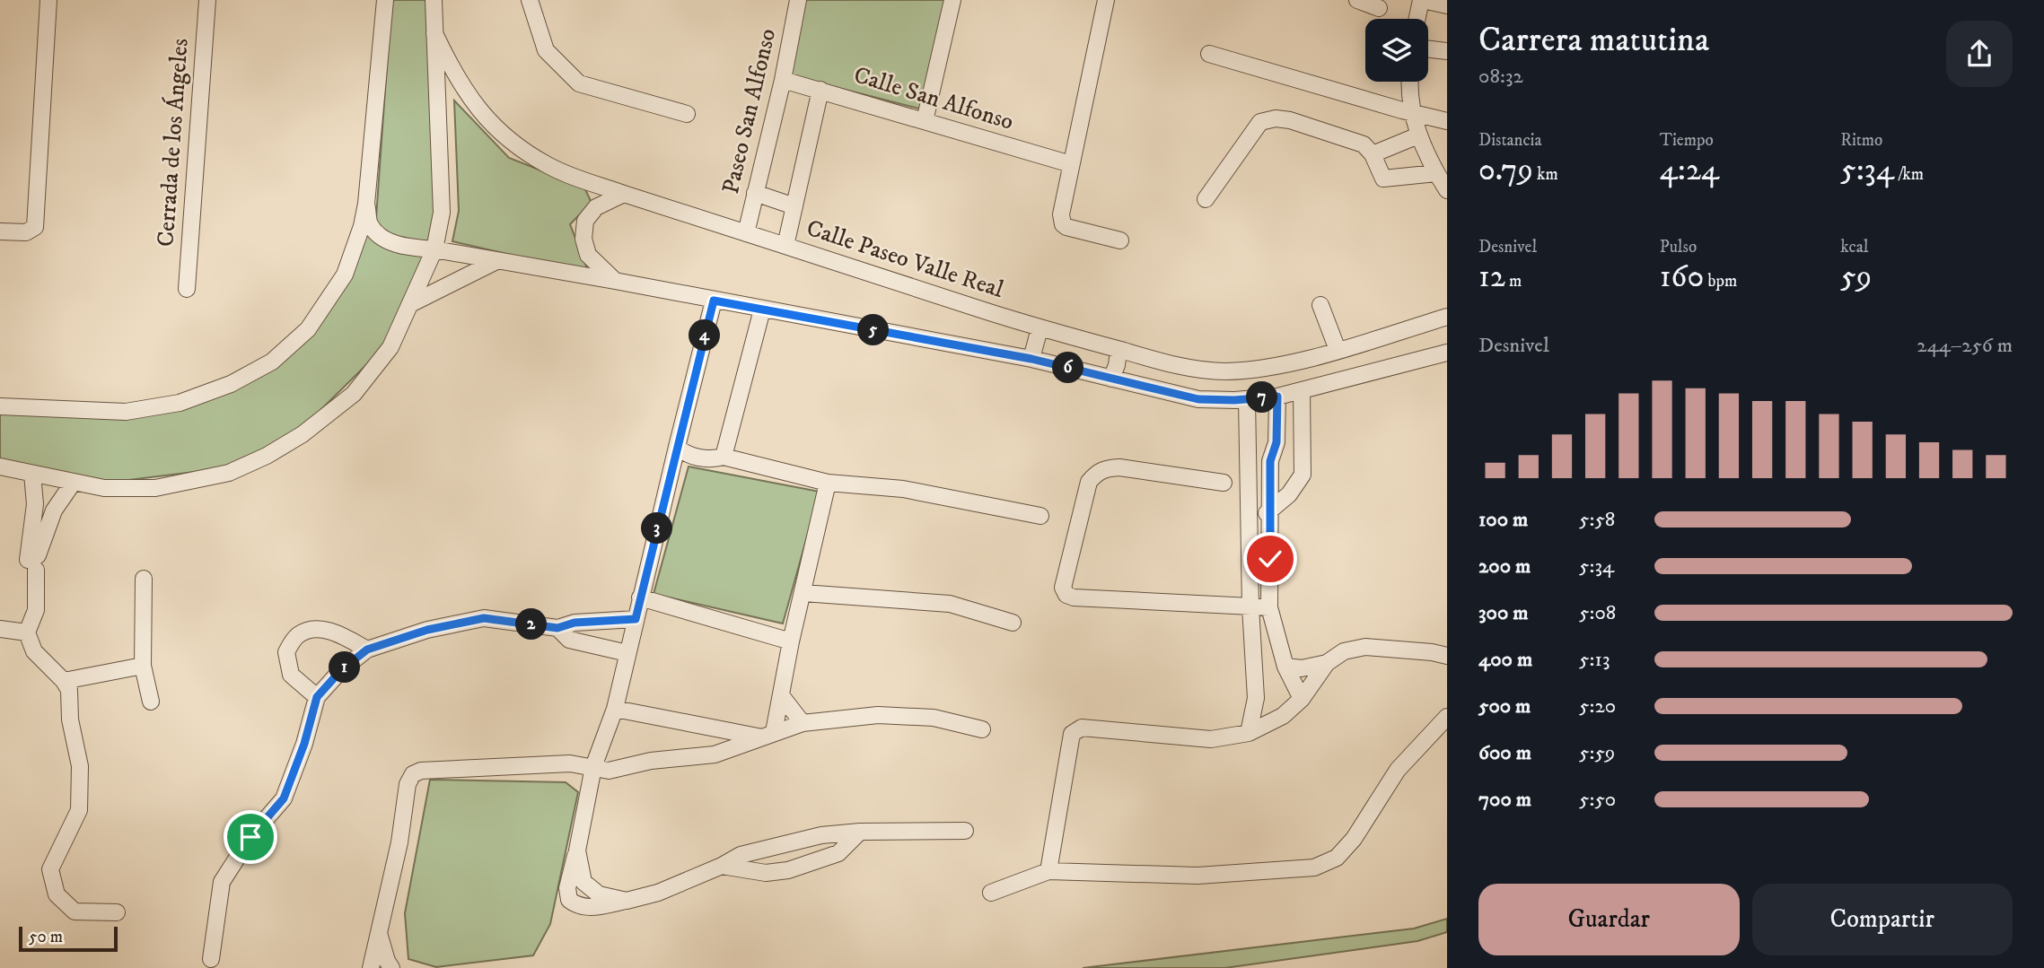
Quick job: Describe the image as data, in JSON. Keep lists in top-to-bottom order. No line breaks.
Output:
{"streets":{"street":["Calle San Alfonso","Paseo San Alfonso","Cerrada de los Ángeles","Calle Paseo Valle Real"]},"crossings":[["Calle San Alfonso","Paseo San Alfonso"],["Paseo San Alfonso","Calle Paseo Valle Real"]],"scale_bar":"50 m","page":{"heading":["Carrera matutina","08:32"],"stats":[["Distancia","0.79 km"],["Tiempo","4:24"],["Ritmo","5:34 /km"],["Desnivel","12 m"],["Pulso","160 bpm"],["kcal","59"]],"pins":["5","4","6","7","3","2","1"],"chart":["Desnivel","244–256 m"],"list":[{"name":"100 m","note":"5:58"},{"name":"200 m","note":"5:34"},{"name":"300 m","note":"5:08"},{"name":"400 m","note":"5:13"},{"name":"500 m","note":"5:20"},{"name":"600 m","note":"5:59"},{"name":"700 m","note":"5:50"}],"buttons":["Guardar","Compartir"],"scale":"50 m"}}
